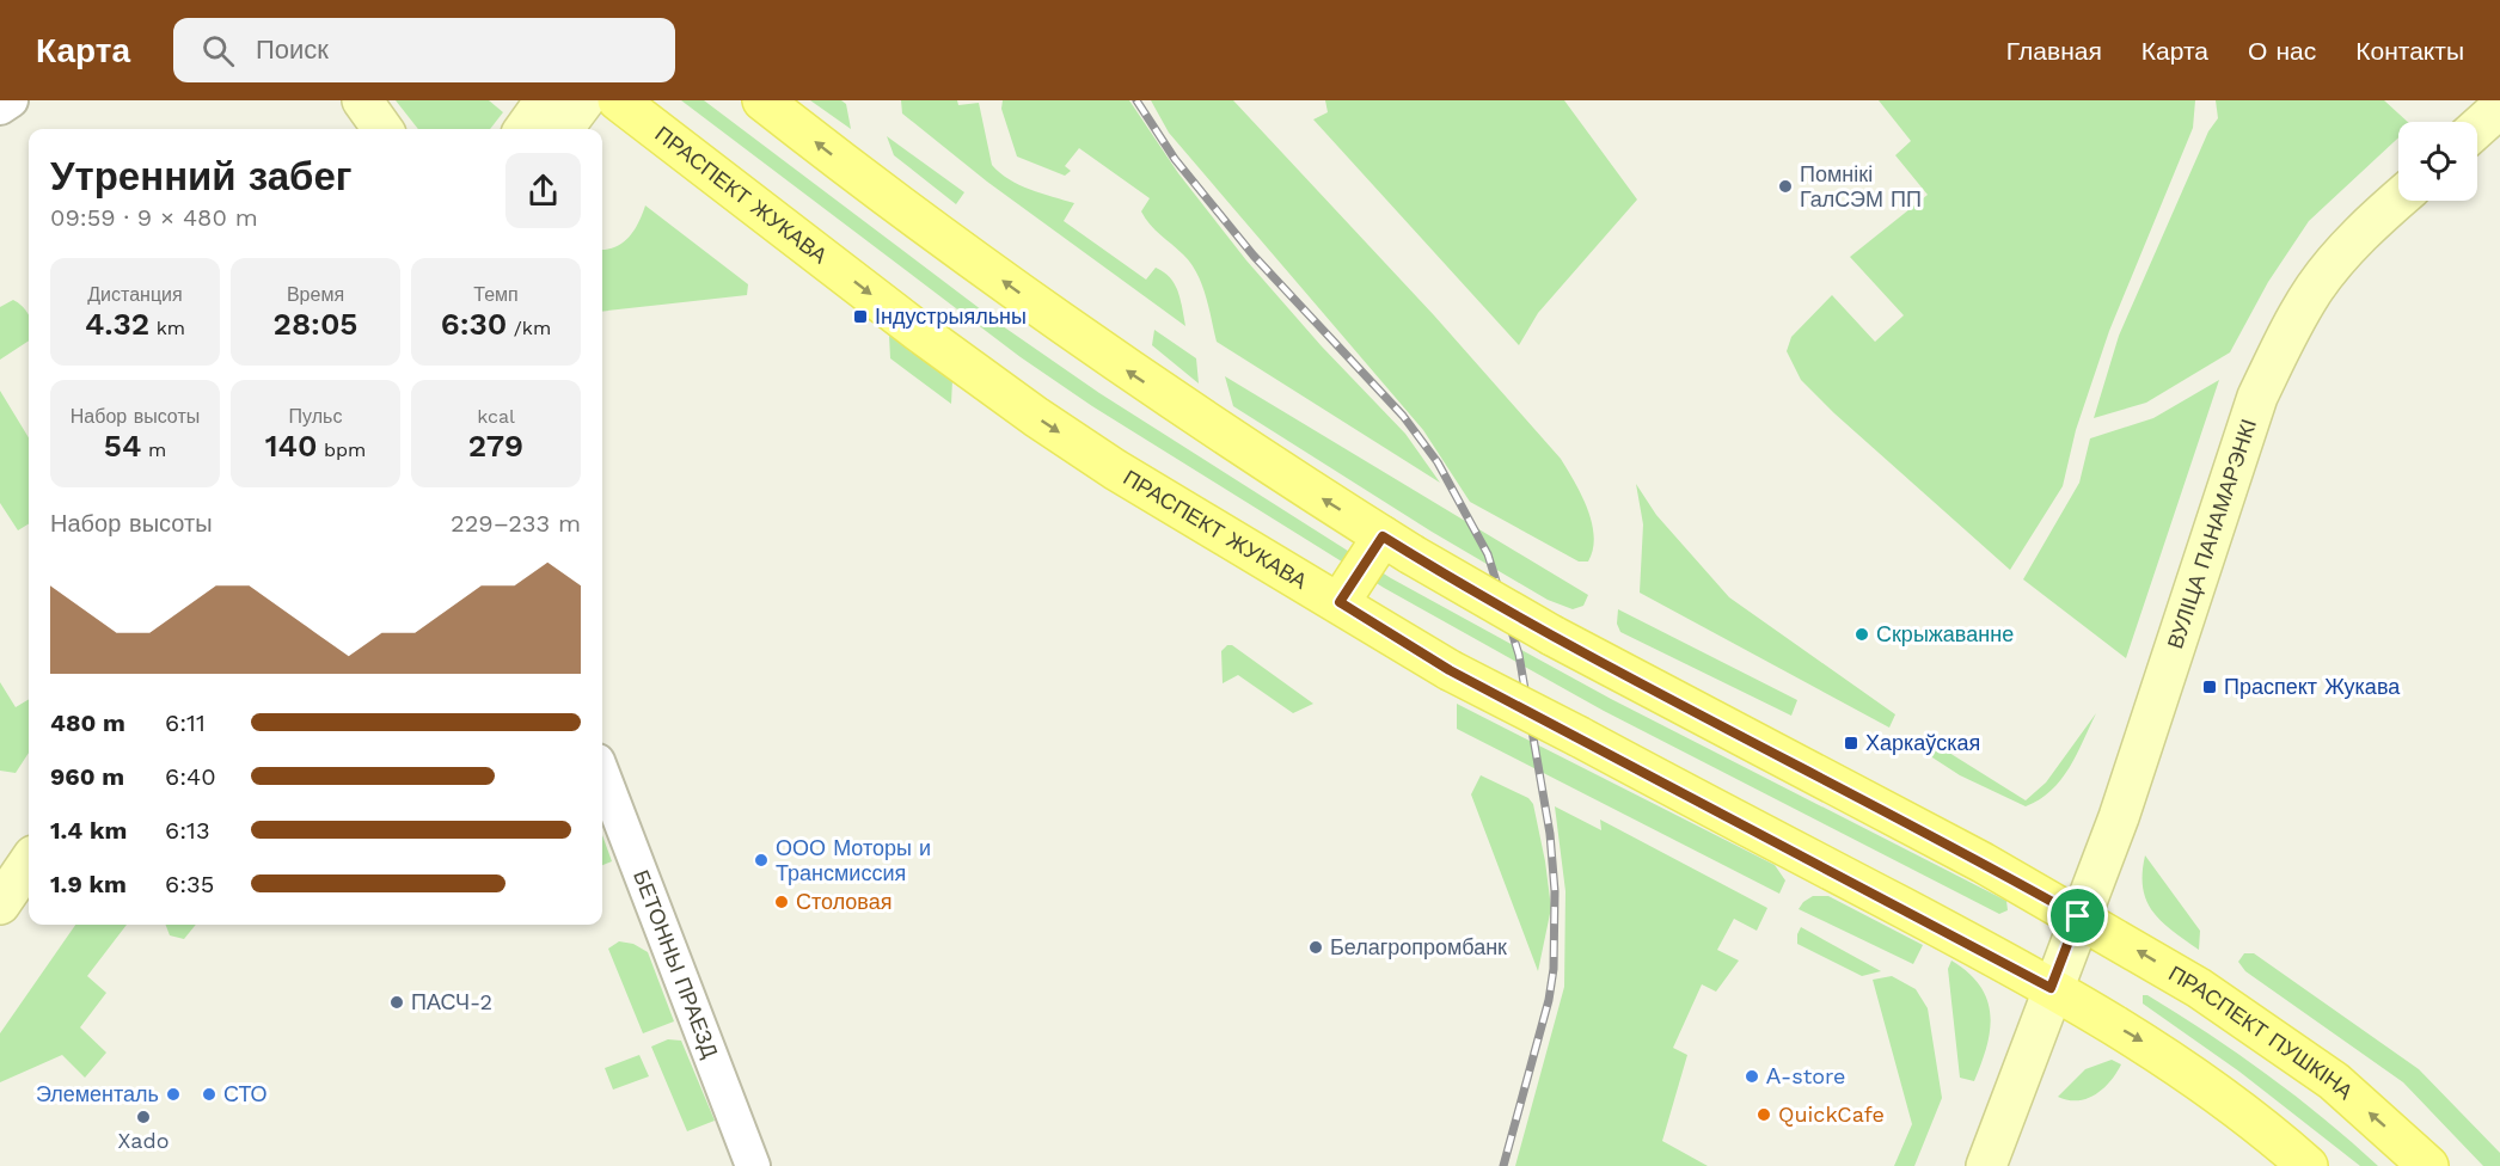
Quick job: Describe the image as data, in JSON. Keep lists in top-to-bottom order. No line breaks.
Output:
{"streets":{"main road":["ПРАСПЕКТ ЖУКАВА","ВУЛІЦА ПАНАМАРЭНКІ","ПРАСПЕКТ ПУШКІНА"],"street":["БЕТОННЫ ПРАЕЗД"]},"crossings":[["ПРАСПЕКТ ЖУКАВА","ВУЛІЦА ПАНАМАРЭНКІ"],["ВУЛІЦА ПАНАМАРЭНКІ","ПРАСПЕКТ ПУШКІНА"]],"places":{"other":["Помнікі ГалСЭМ ПП","Скрыжаванне","ООО Моторы и Трансмиссия","Столовая","Белагропромбанк","ПАСЧ-2","А-store","Элементаль","СТО","QuickCafe","Xado"],"transit":["Індустрыяльны","Праспект Жукава","Харкаўская"]},"page":{"header":"Карта","search":"Поиск","nav":["Главная","Карта","О нас","Контакты"],"heading":["Утренний забег","09:59 · 9 × 480 m"],"stats":[["Дистанция","4.32 km"],["Время","28:05"],["Темп","6:30 /km"],["Набор высоты","54 m"],["Пульс","140 bpm"],["kcal","279"]],"chart":["Набор высоты","229–233 m"],"list":[{"name":"480 m","note":"6:11"},{"name":"960 m","note":"6:40"},{"name":"1.4 km","note":"6:13"},{"name":"1.9 km","note":"6:35"}]}}
